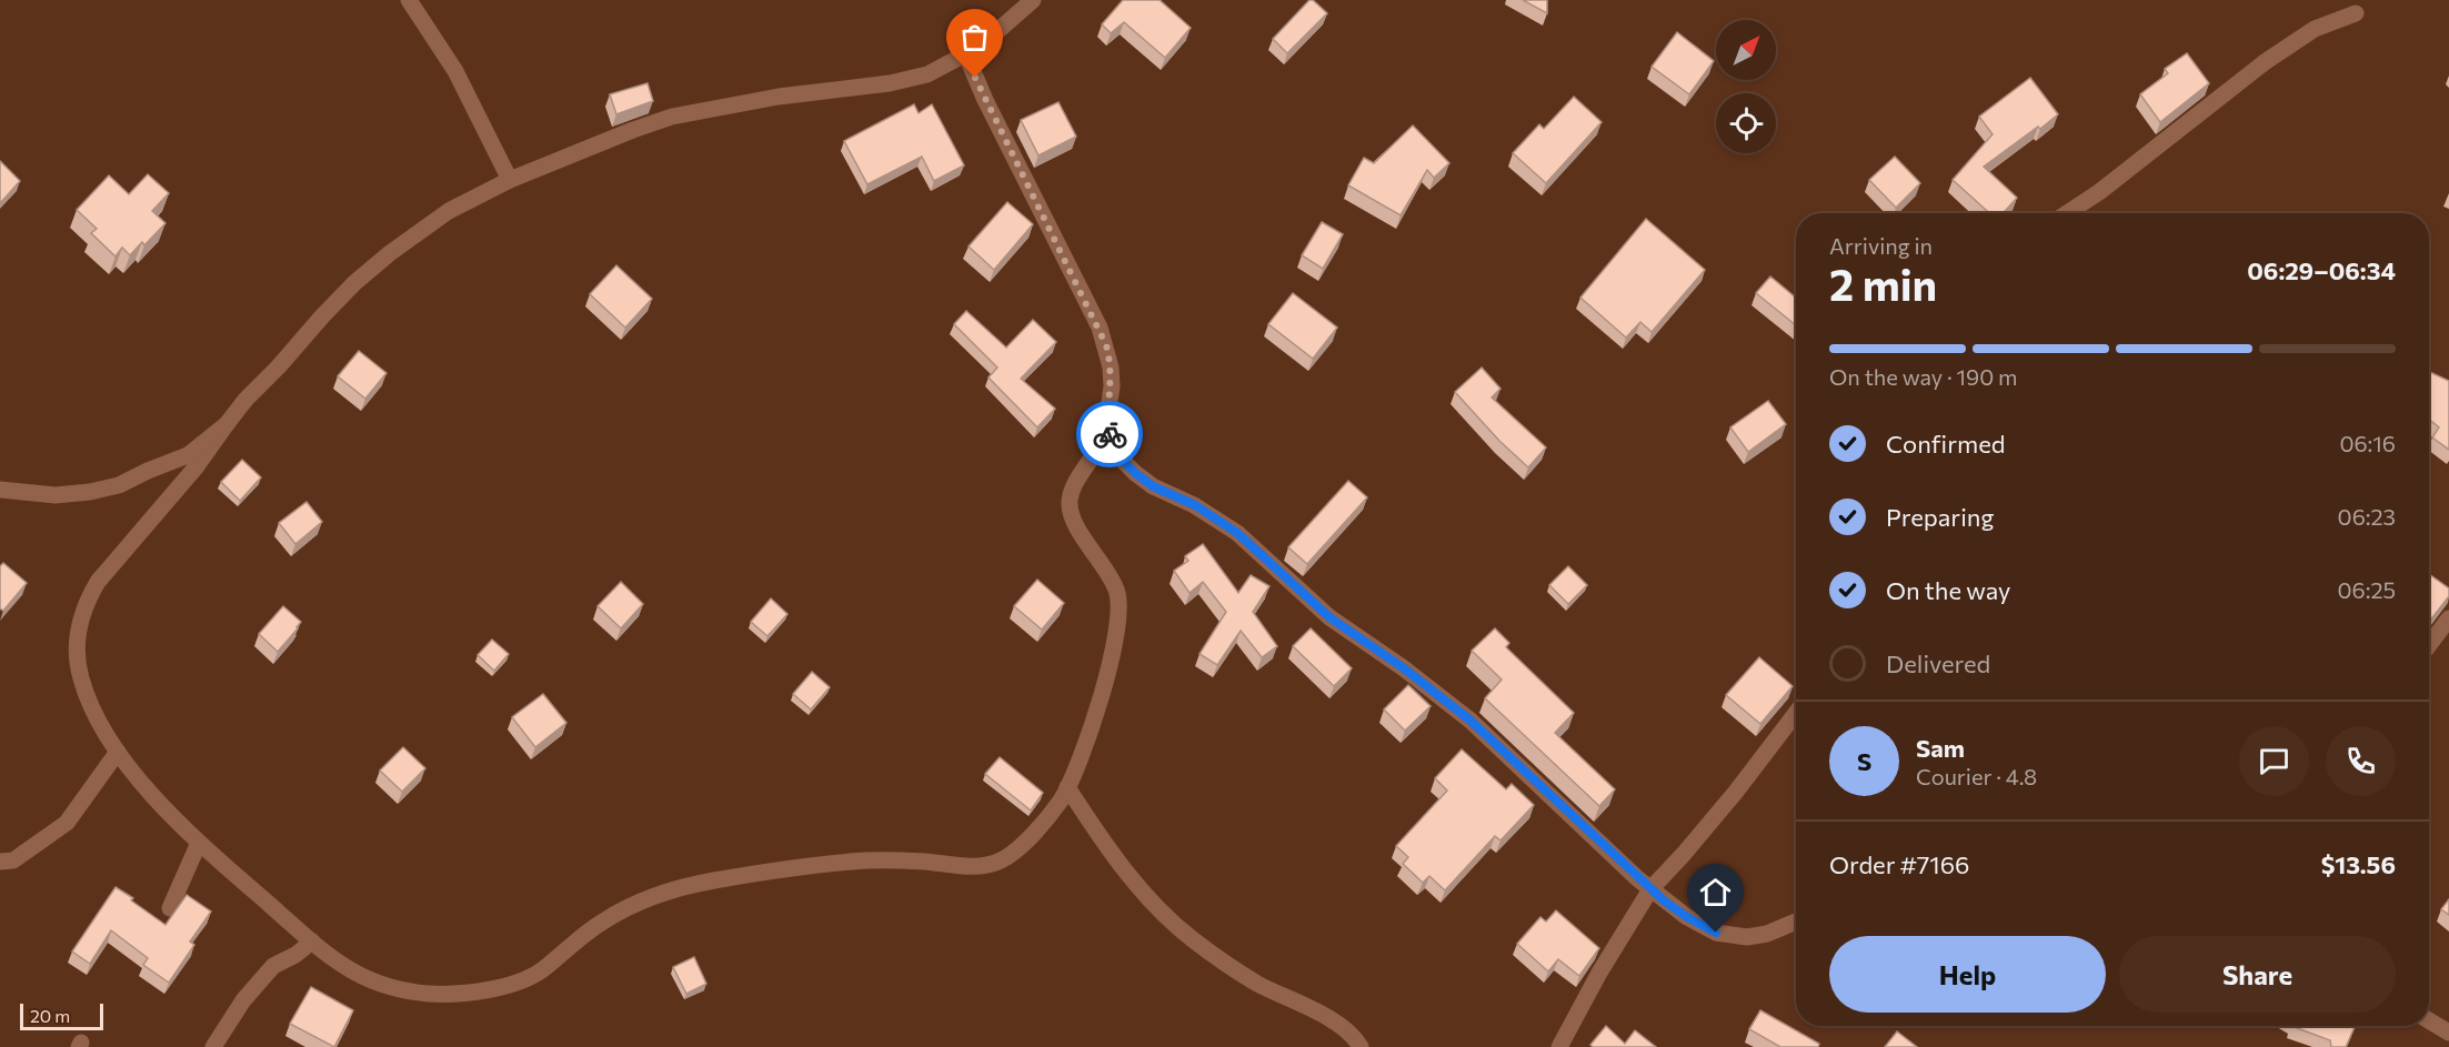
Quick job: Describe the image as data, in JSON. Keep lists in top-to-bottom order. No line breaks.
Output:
{"scale_bar":"20 m","north":"top right","page":{"heading":["2 min","Arriving in","06:29–06:34"],"panel":["Sam","Courier · 4.8","Order #7166","$13.56"],"bar":"On the way · 190 m","list":[["Confirmed","06:16"],["Preparing","06:23"],["On the way","06:25"],"Delivered"],"round":"S","buttons":["Help","Share"],"scale":"20 m"}}
